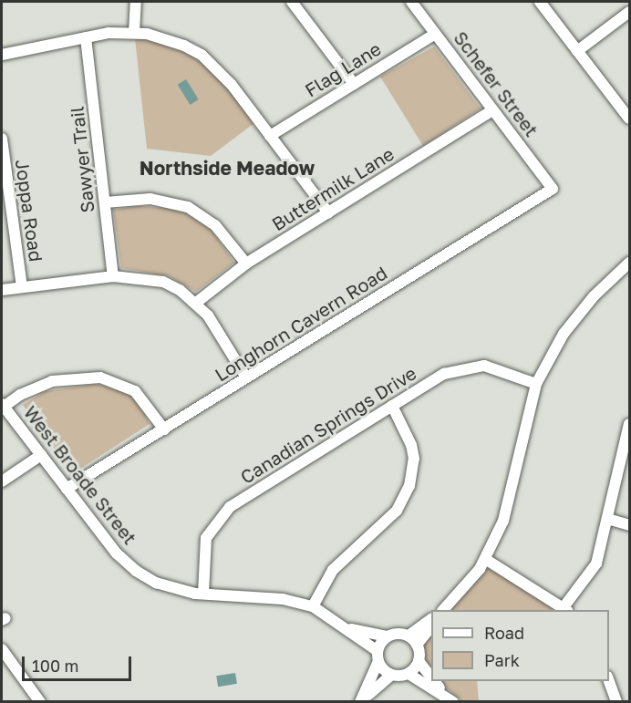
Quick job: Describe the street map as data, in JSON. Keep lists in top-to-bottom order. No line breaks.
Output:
{"streets":{"street":["Flag Lane","Schefer Street","Sawyer Trail","Buttermilk Lane","Joppa Road","Longhorn Cavern Road","Canadian Springs Drive","West Broade Street"]},"crossings":[["Flag Lane","Schefer Street"],["Schefer Street","Buttermilk Lane"],["Schefer Street","Longhorn Cavern Road"],["Longhorn Cavern Road","West Broade Street"],["Canadian Springs Drive","West Broade Street"]],"districts":["Northside Meadow"],"legend":["Road","Park"],"scale_bar":"100 m"}
